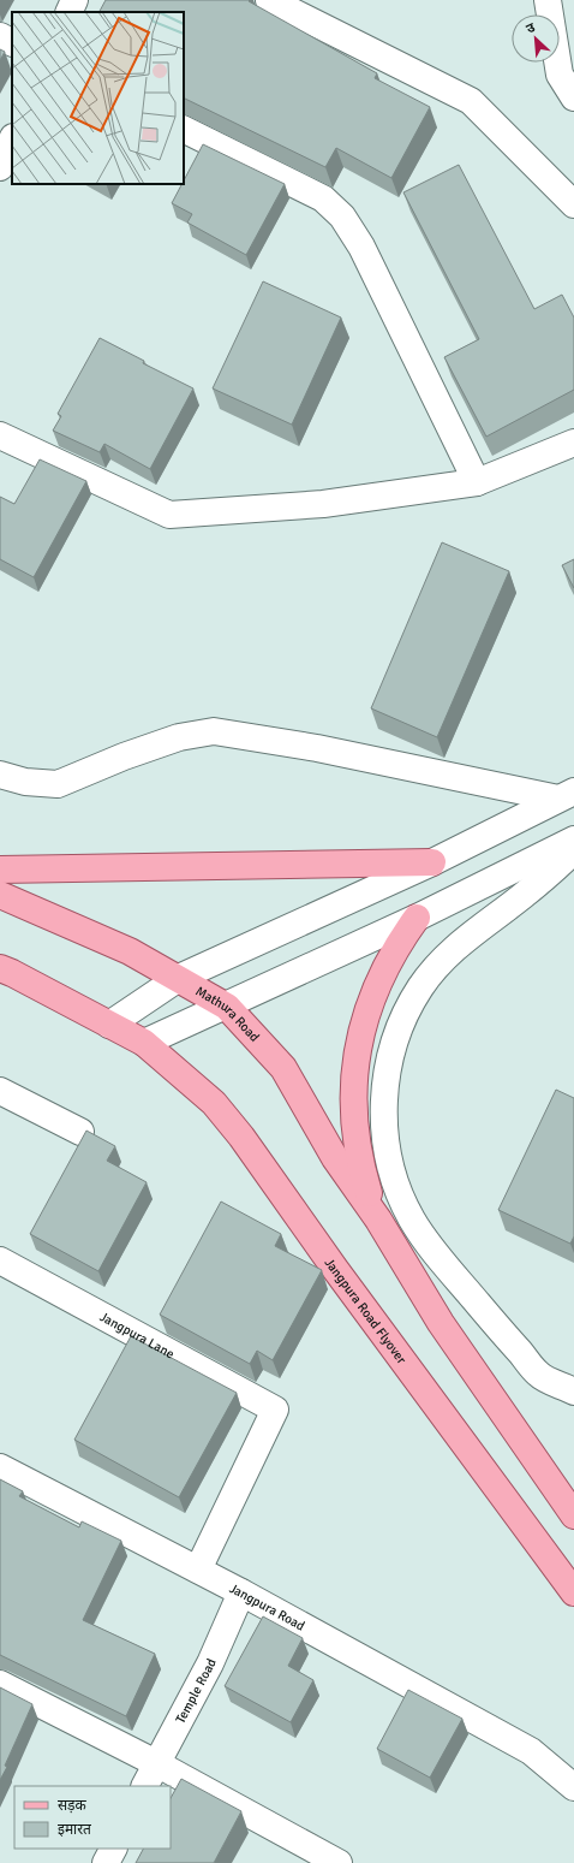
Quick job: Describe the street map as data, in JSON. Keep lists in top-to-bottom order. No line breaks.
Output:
{"streets":{"main road":["Mathura Road","Jangpura Road Flyover"],"street":["Jangpura Lane","Jangpura Road","Temple Road"]},"crossings":[["Jangpura Lane","Jangpura Road"],["Jangpura Road","Temple Road"]],"legend":["सड़क","इमारत"],"north":"top left"}
